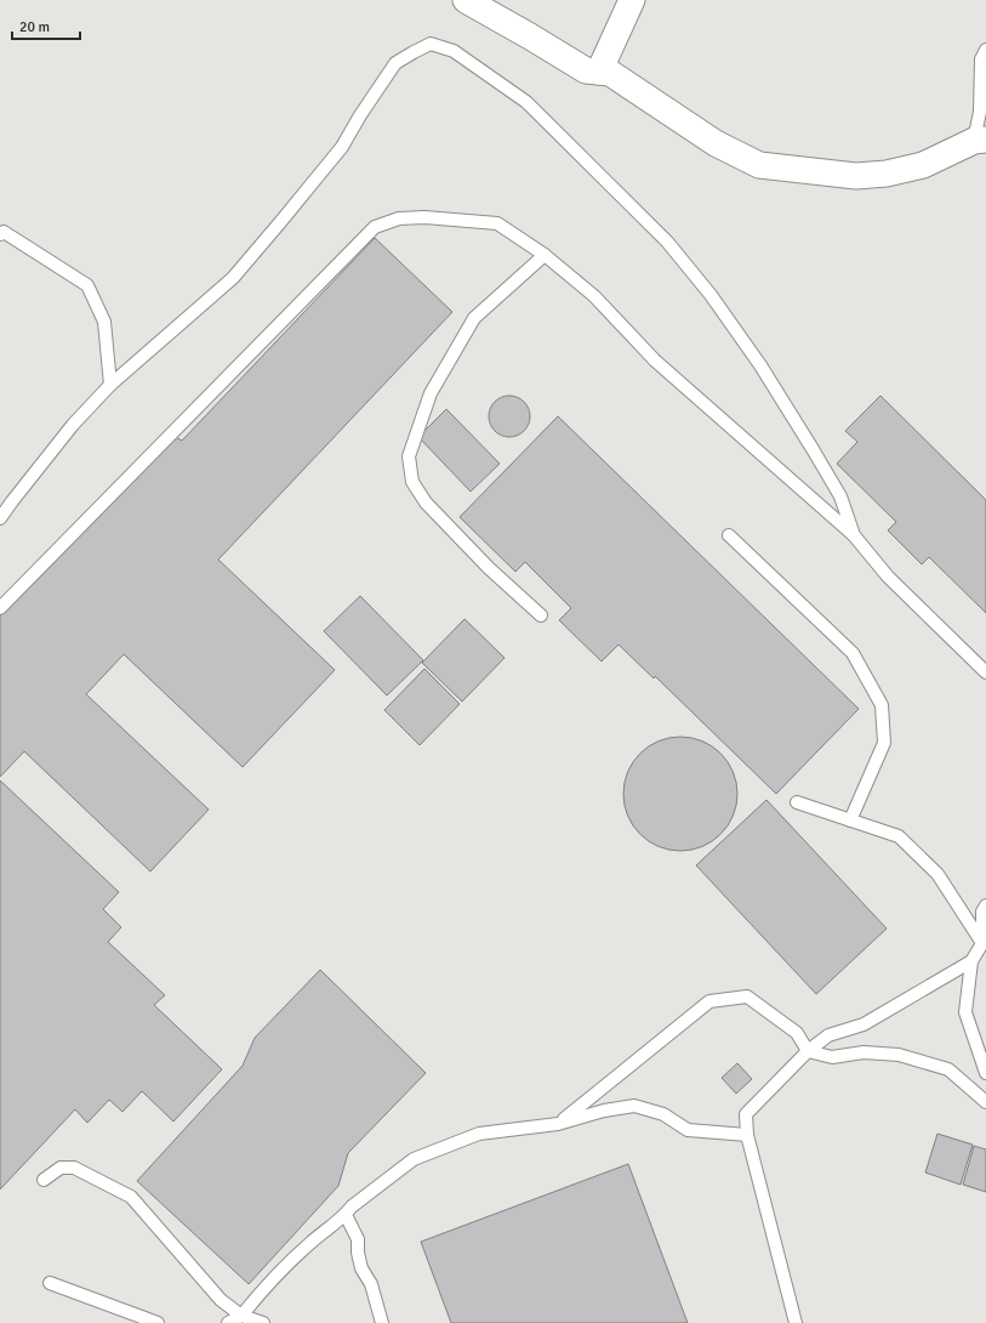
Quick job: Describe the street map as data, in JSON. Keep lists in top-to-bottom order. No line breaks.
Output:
{"scale_bar":"20 m"}
